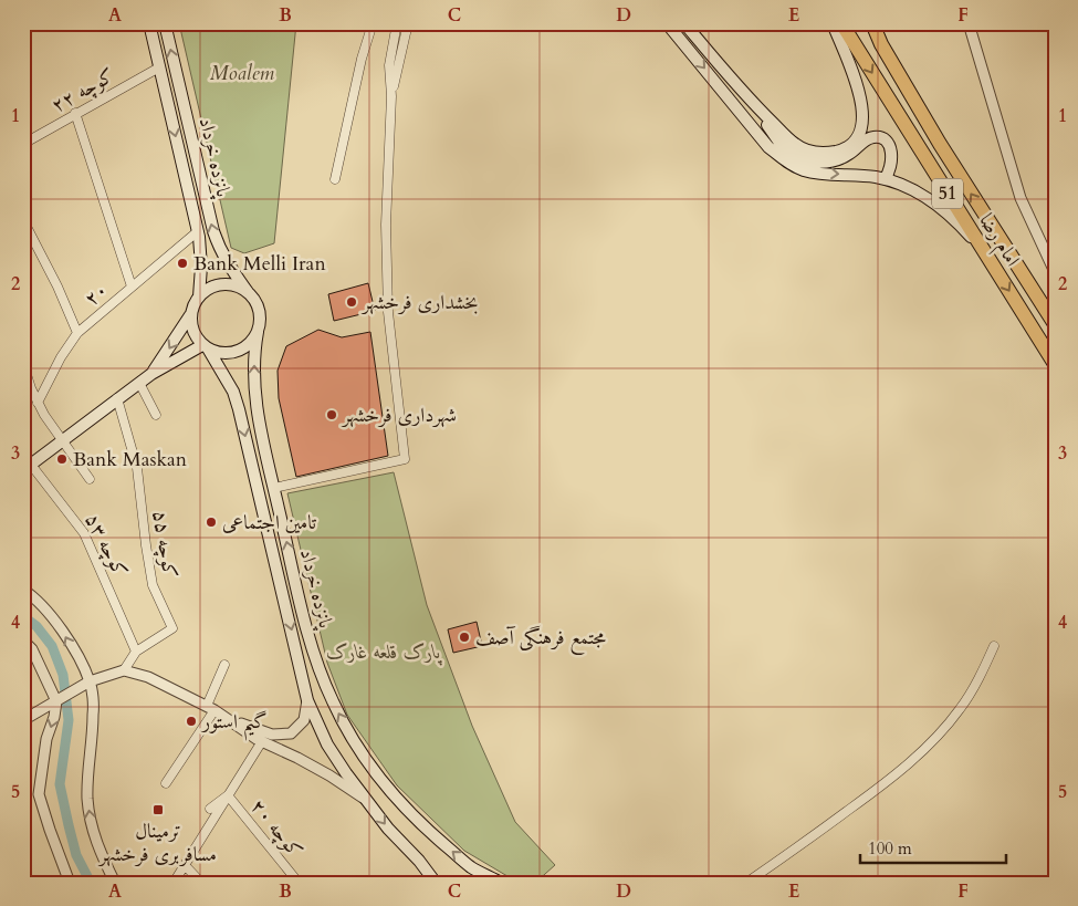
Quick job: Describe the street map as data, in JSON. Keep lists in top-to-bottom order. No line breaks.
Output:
{"streets":{"highway":["51","امام رضا"],"main road":["پانزده خرداد"],"street":["کوچه ۲۲","۲۰","کوچه ۵۵","کوچه ۵۳","کوچه ۲۰"]},"crossings":[["کوچه ۲۲","پانزده خرداد"],["پانزده خرداد","۲۰"],["کوچه ۵۵","کوچه ۵۳"]],"parks":["Moalem","پارک قلعه غارک"],"places":{"other":["Bank Melli Iran","بخشداری فرخشهر","شهرداری فرخشهر","Bank Maskan","تامین اجتماعی","مجتمع فرهنگی آصف","گیم استور"],"transit":["ترمینال مسافربری فرخشهر"]},"scale_bar":"100 m","grid":{"columns":["A","B","C","D","E","F"],"rows":["1","2","3","4","5"]}}
